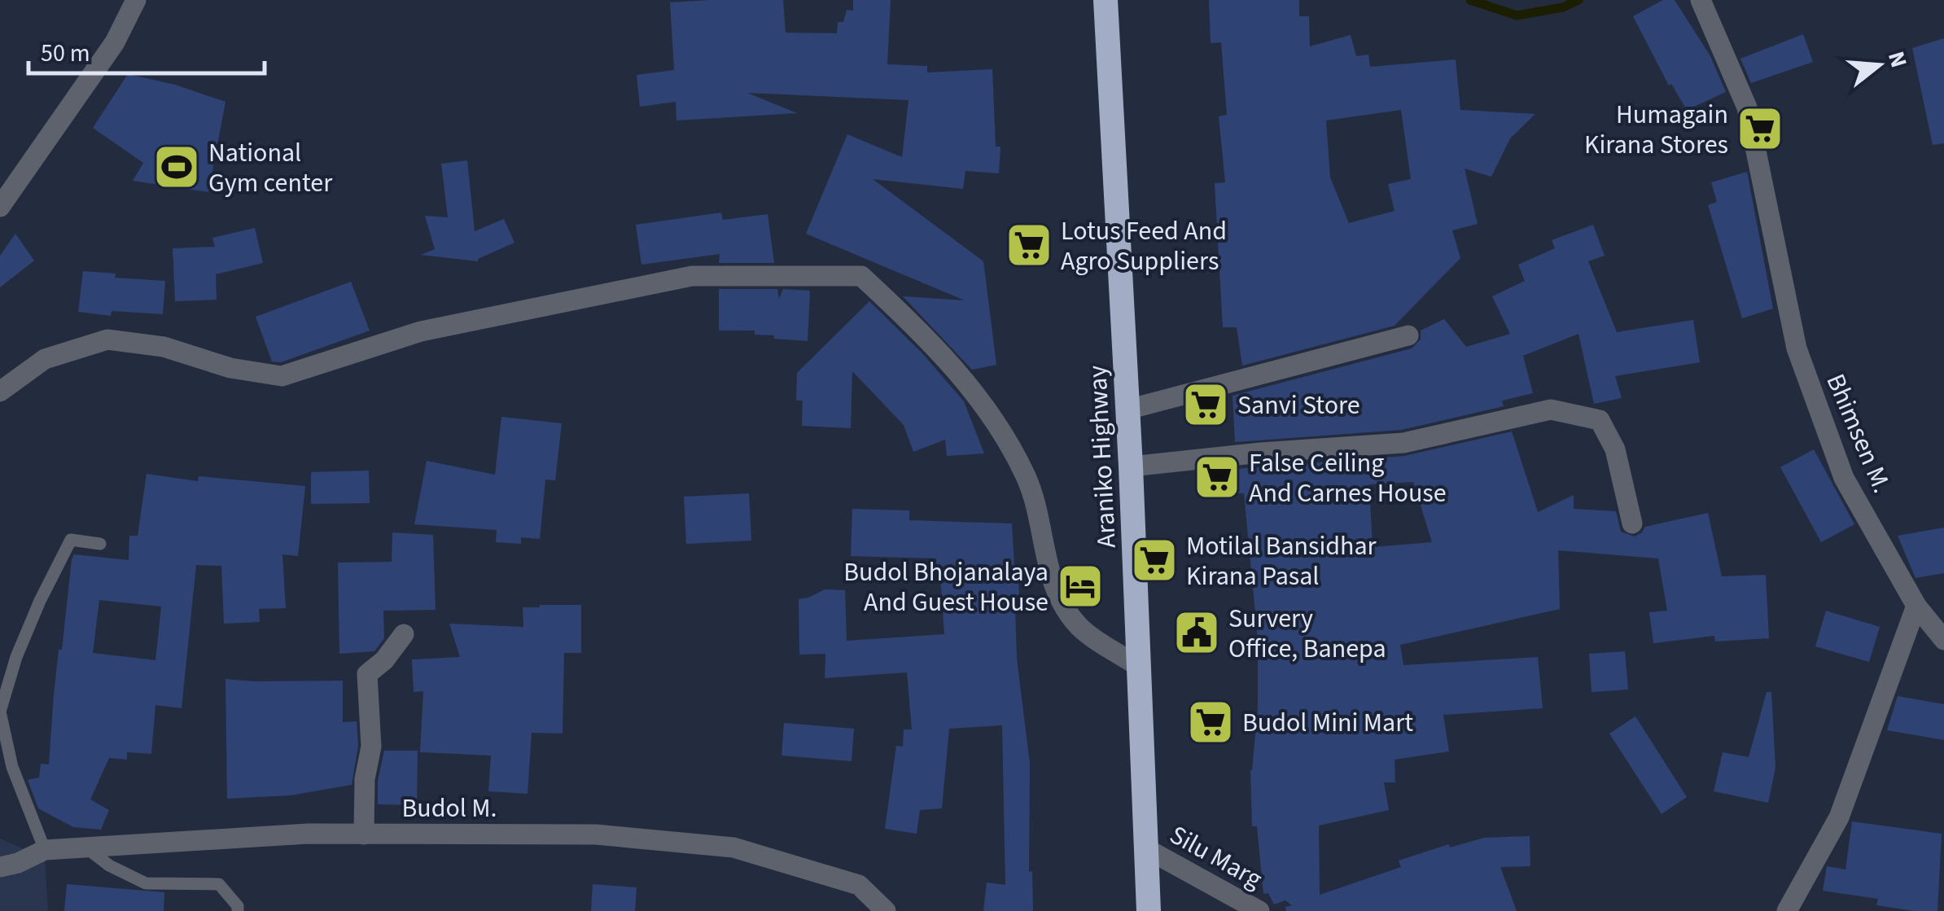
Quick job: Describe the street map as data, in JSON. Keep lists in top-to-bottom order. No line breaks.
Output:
{"streets":{"highway":["Araniko Highway"],"street":["Bhimsen M.","Budol M.","Silu Marg"]},"crossings":[["Araniko Highway","Silu Marg"]],"places":{"supermarket":["Humagain Kirana Stores","Lotus Feed And Agro Suppliers","Sanvi Store","False Ceiling And Carnes House","Motilal Bansidhar Kirana Pasal","Budol Mini Mart"],"sports":["National Gym center"],"hotel":["Budol Bhojanalaya And Guest House"],"public building":["Survery Office, Banepa"]},"scale_bar":"50 m","north":"right"}
